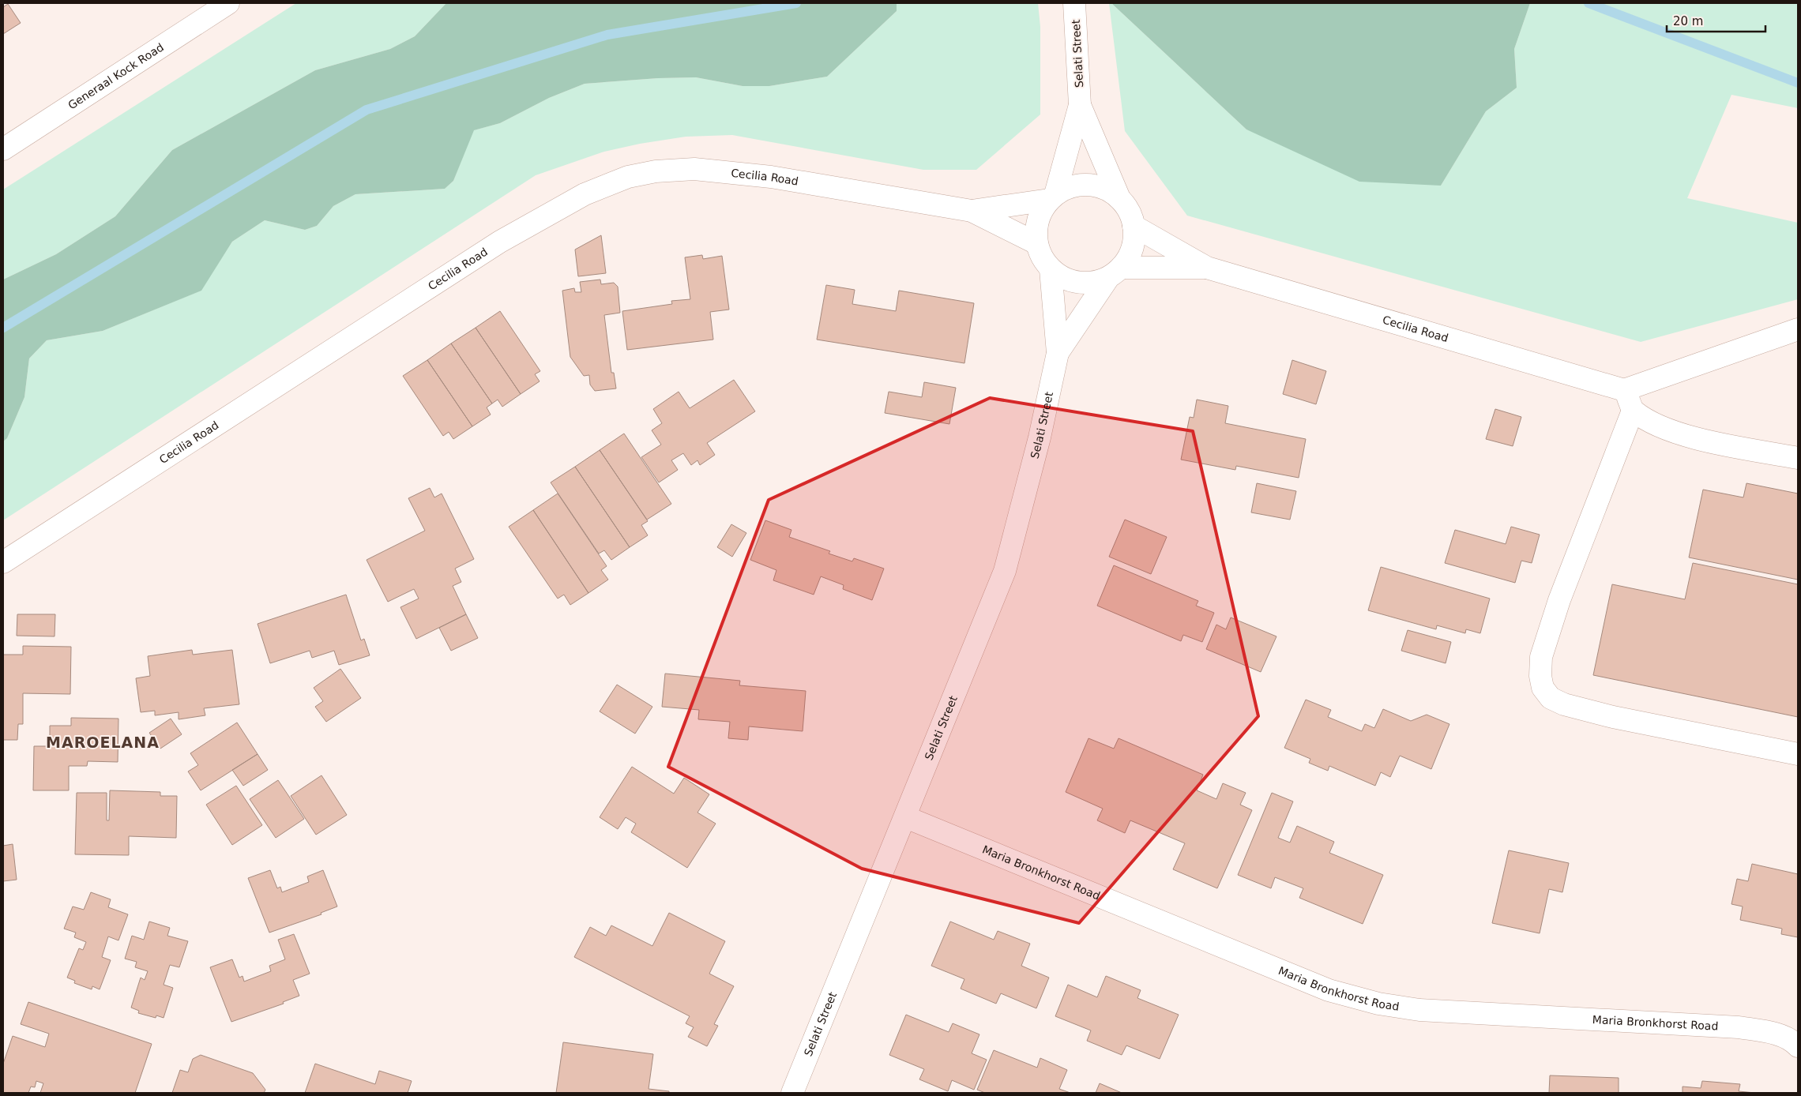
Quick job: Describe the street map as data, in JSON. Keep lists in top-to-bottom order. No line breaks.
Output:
{"streets":{"street":["Selati Street","Generaal Kock Road","Cecilia Road","Maria Bronkhorst Road"]},"crossings":[["Selati Street","Cecilia Road"],["Selati Street","Maria Bronkhorst Road"]],"districts":["MAROELANA"],"scale_bar":"20 m"}
